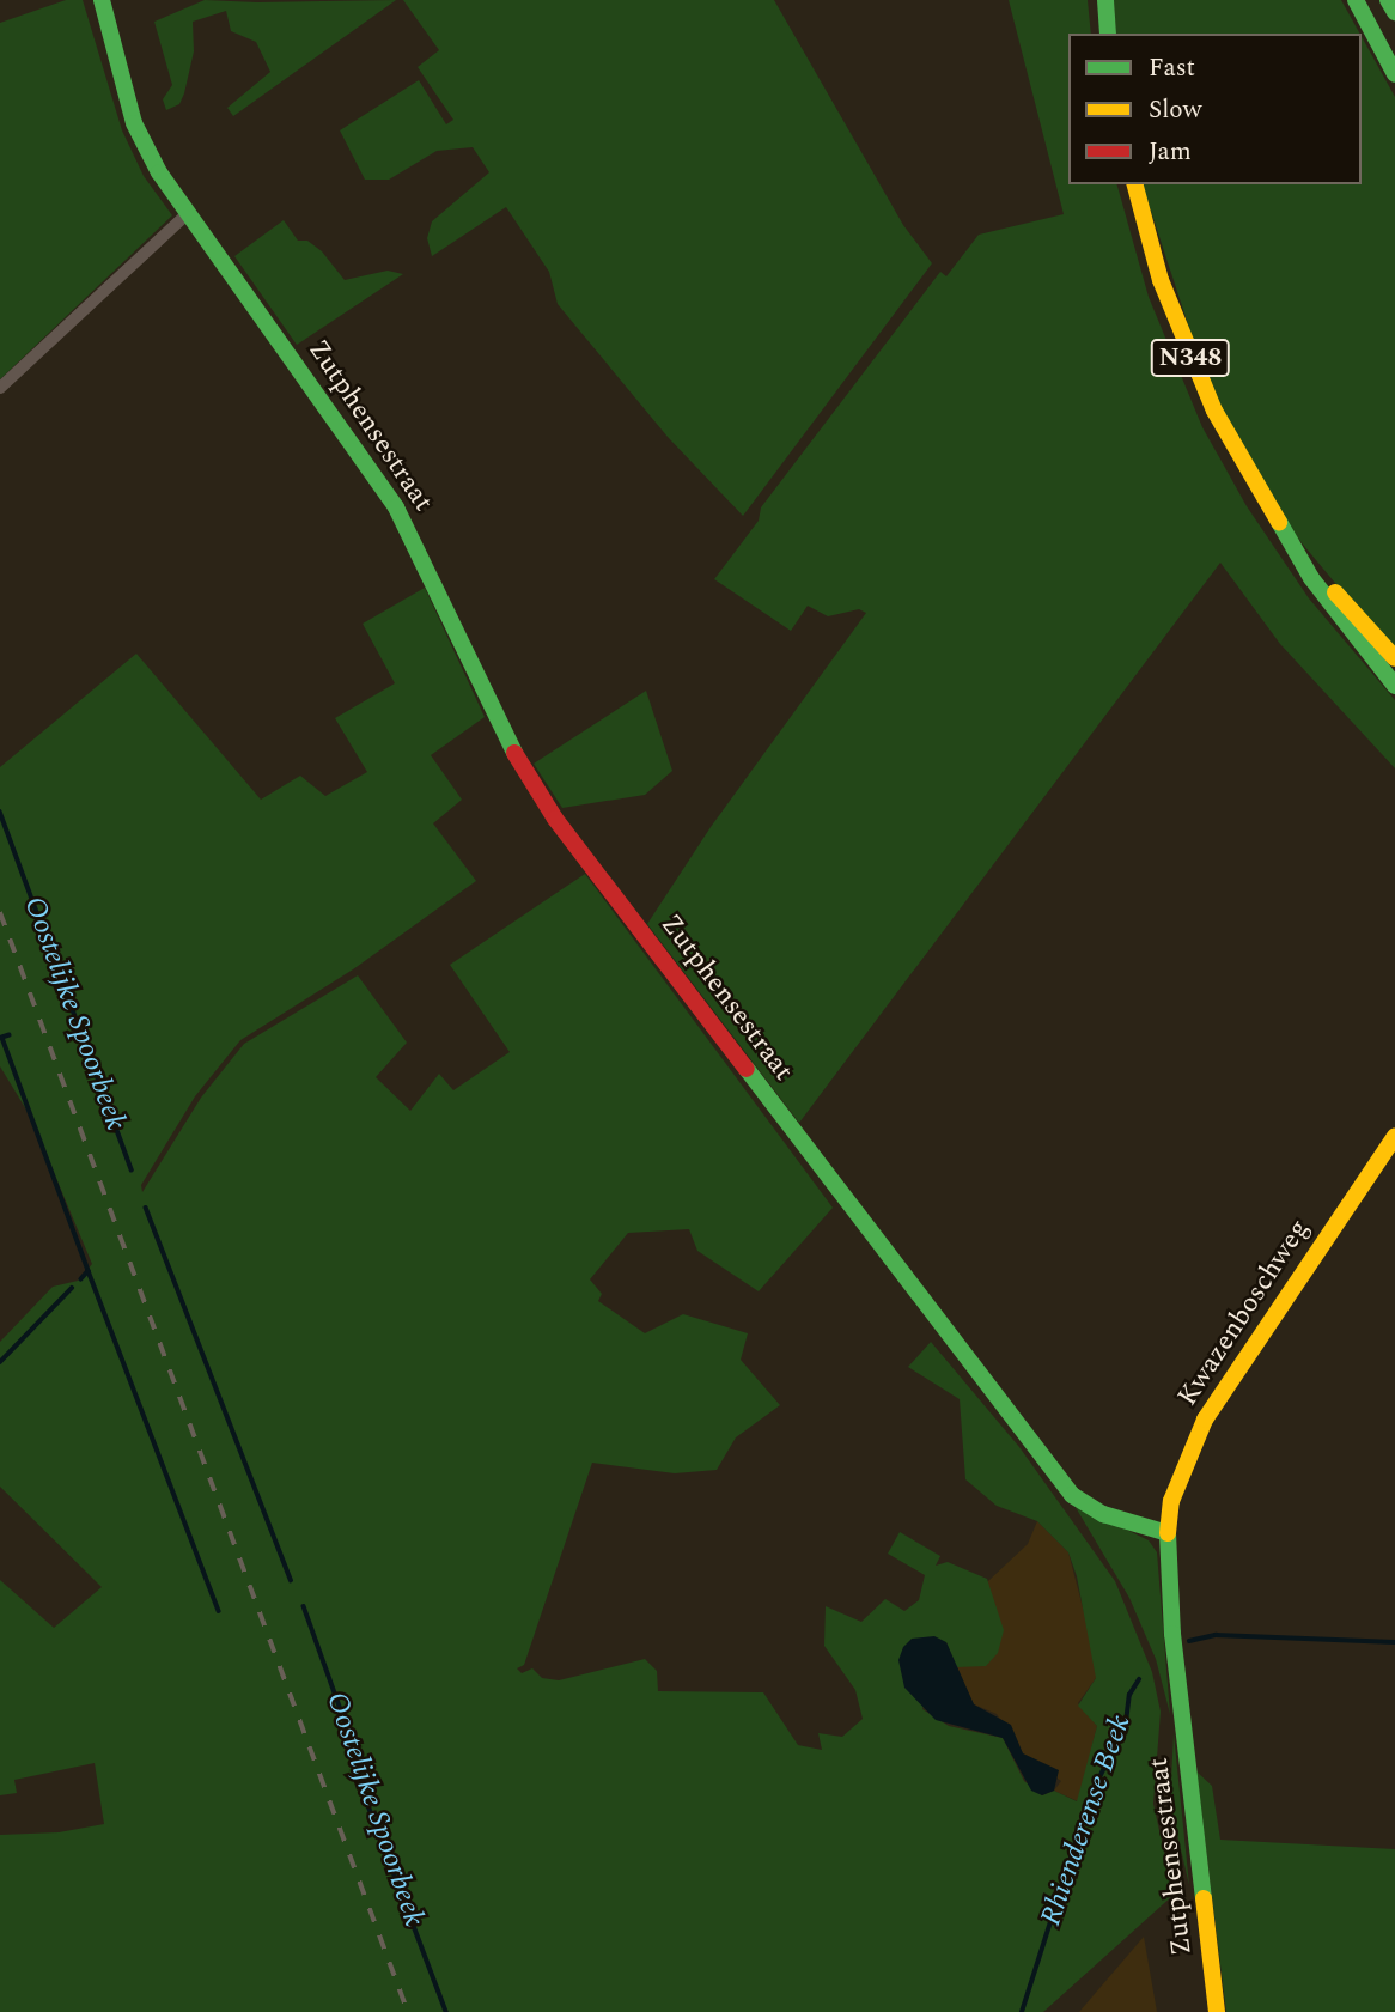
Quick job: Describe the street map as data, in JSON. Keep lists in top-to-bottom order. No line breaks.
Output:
{"streets":{"street":["N348","Zutphensestraat","Kwazenboschweg"]},"crossings":[["Zutphensestraat","Kwazenboschweg"]],"water":["Oostelijke Spoorbeek","Rhienderense Beek"],"legend":["Fast","Slow","Jam"]}
